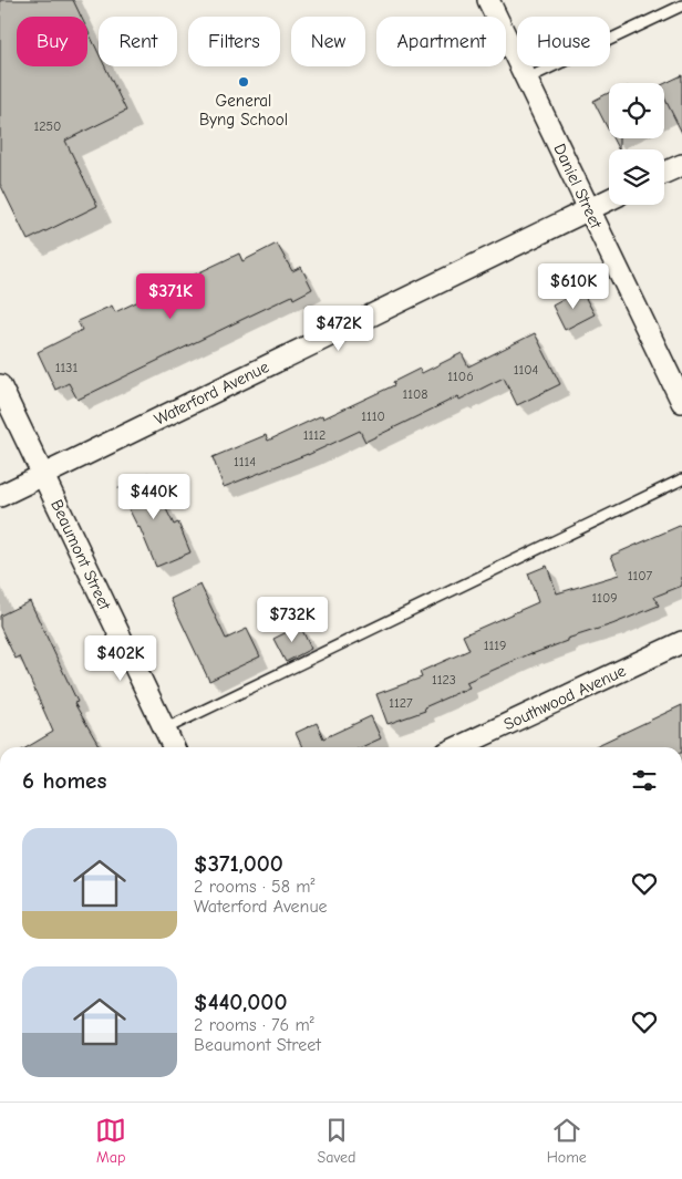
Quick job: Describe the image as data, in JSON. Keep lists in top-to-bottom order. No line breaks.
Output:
{"streets":{"street":["Daniel Street","Waterford Avenue","Beaumont Street","Southwood Avenue"]},"crossings":[["Daniel Street","Waterford Avenue"],["Waterford Avenue","Beaumont Street"]],"places":["General Byng School"],"house_numbers":["1250","1131","1104","1106","1108","1110","1112","1114","1107","1109","1119","1123","1127"],"page":{"chip":["Buy","Rent","Filters","New","Apartment","House"],"price":["$610K","$371K","$472K","$440K","$732K","$402K"],"heading":"6 homes","list":[{"name":"$371,000","note":"2 rooms · 58 m² · Waterford Avenue"},{"name":"$440,000","note":"2 rooms · 76 m² · Beaumont Street"}],"tabs":["Map","Saved","Home"]}}
